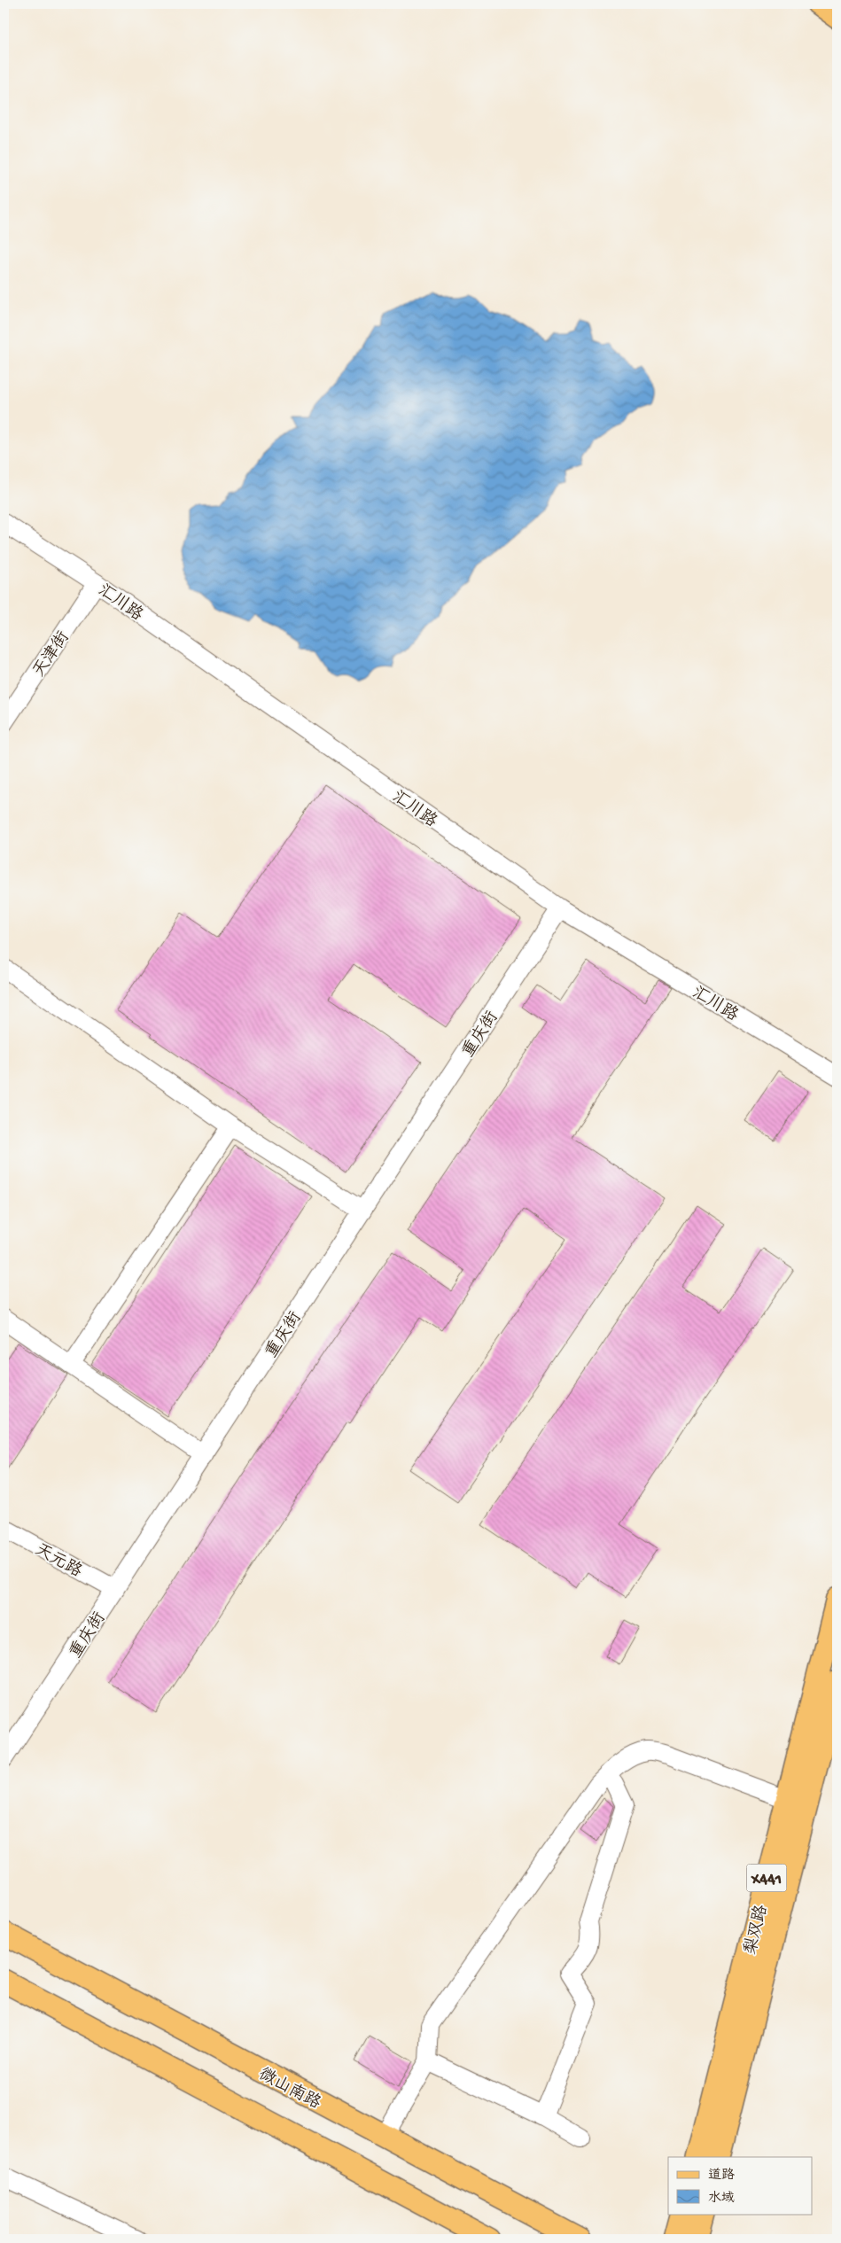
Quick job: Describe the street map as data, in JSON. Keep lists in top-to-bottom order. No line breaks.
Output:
{"streets":{"main road":["X441","梨双路","微山南路"],"street":["汇川路","天津街","重庆街","天元路"]},"crossings":[["汇川路","天津街"],["汇川路","重庆街"],["重庆街","天元路"]],"legend":["道路","水域"]}
